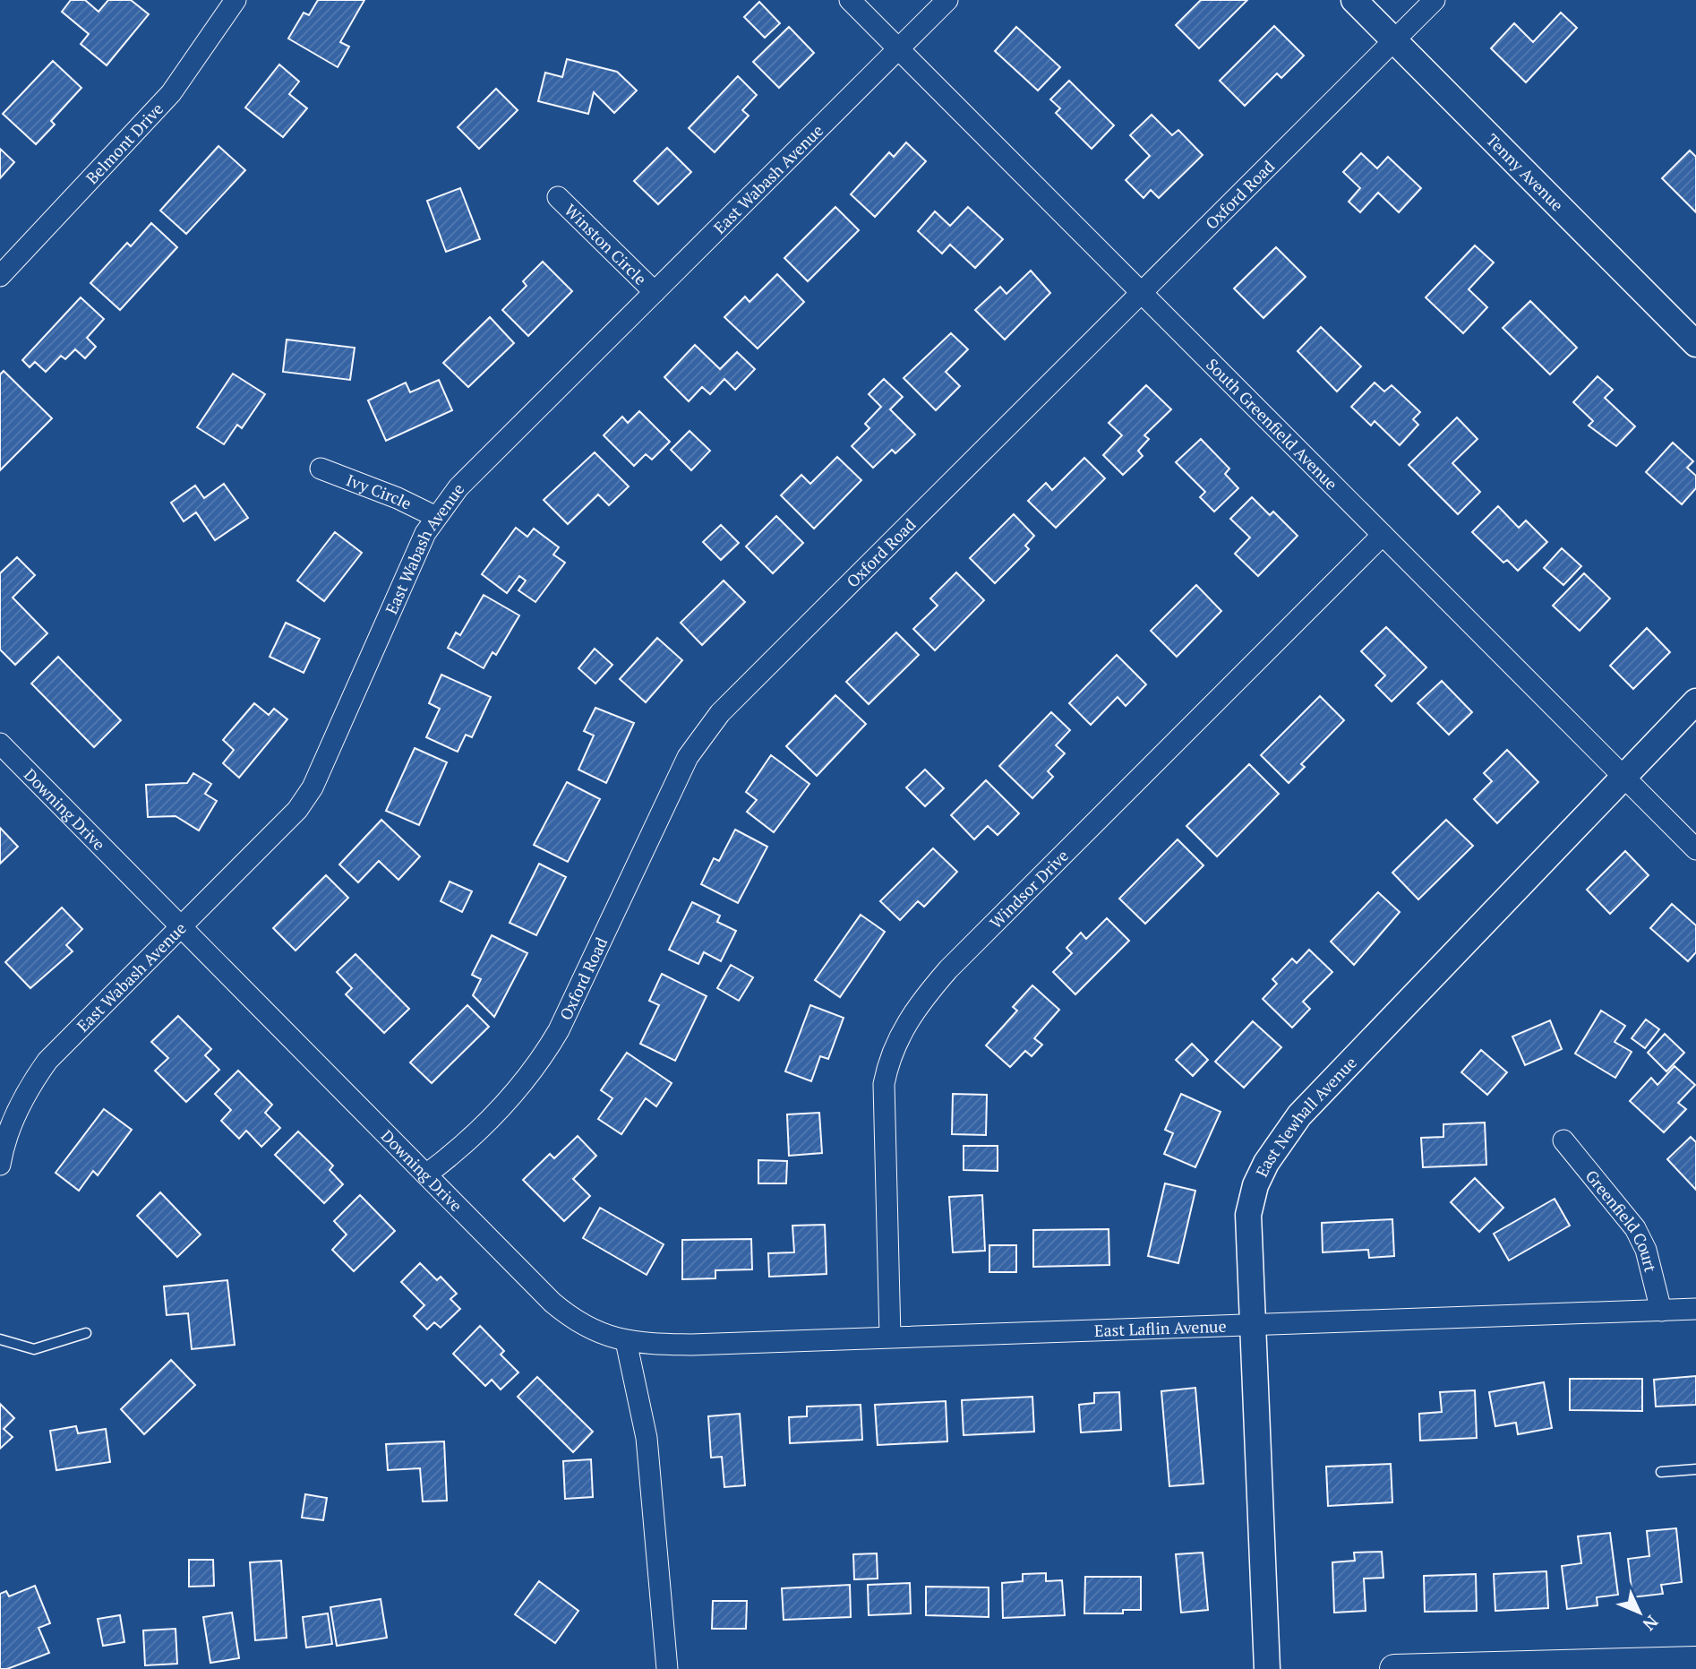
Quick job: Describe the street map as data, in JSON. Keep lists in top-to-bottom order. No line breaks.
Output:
{"streets":{"street":["Belmont Drive","Tenny Avenue","East Wabash Avenue","Oxford Road","Winston Circle","South Greenfield Avenue","Ivy Circle","Downing Drive","Windsor Drive","East Newhall Avenue","Greenfield Court","East Laflin Avenue"]},"crossings":[["Tenny Avenue","Oxford Road"],["East Wabash Avenue","Winston Circle"],["East Wabash Avenue","South Greenfield Avenue"],["East Wabash Avenue","Ivy Circle"],["East Wabash Avenue","Downing Drive"],["Oxford Road","South Greenfield Avenue"],["Oxford Road","Downing Drive"],["South Greenfield Avenue","Windsor Drive"],["South Greenfield Avenue","East Newhall Avenue"],["Downing Drive","East Laflin Avenue"],["Windsor Drive","East Laflin Avenue"],["East Newhall Avenue","East Laflin Avenue"],["Greenfield Court","East Laflin Avenue"]],"north":"bottom right"}
